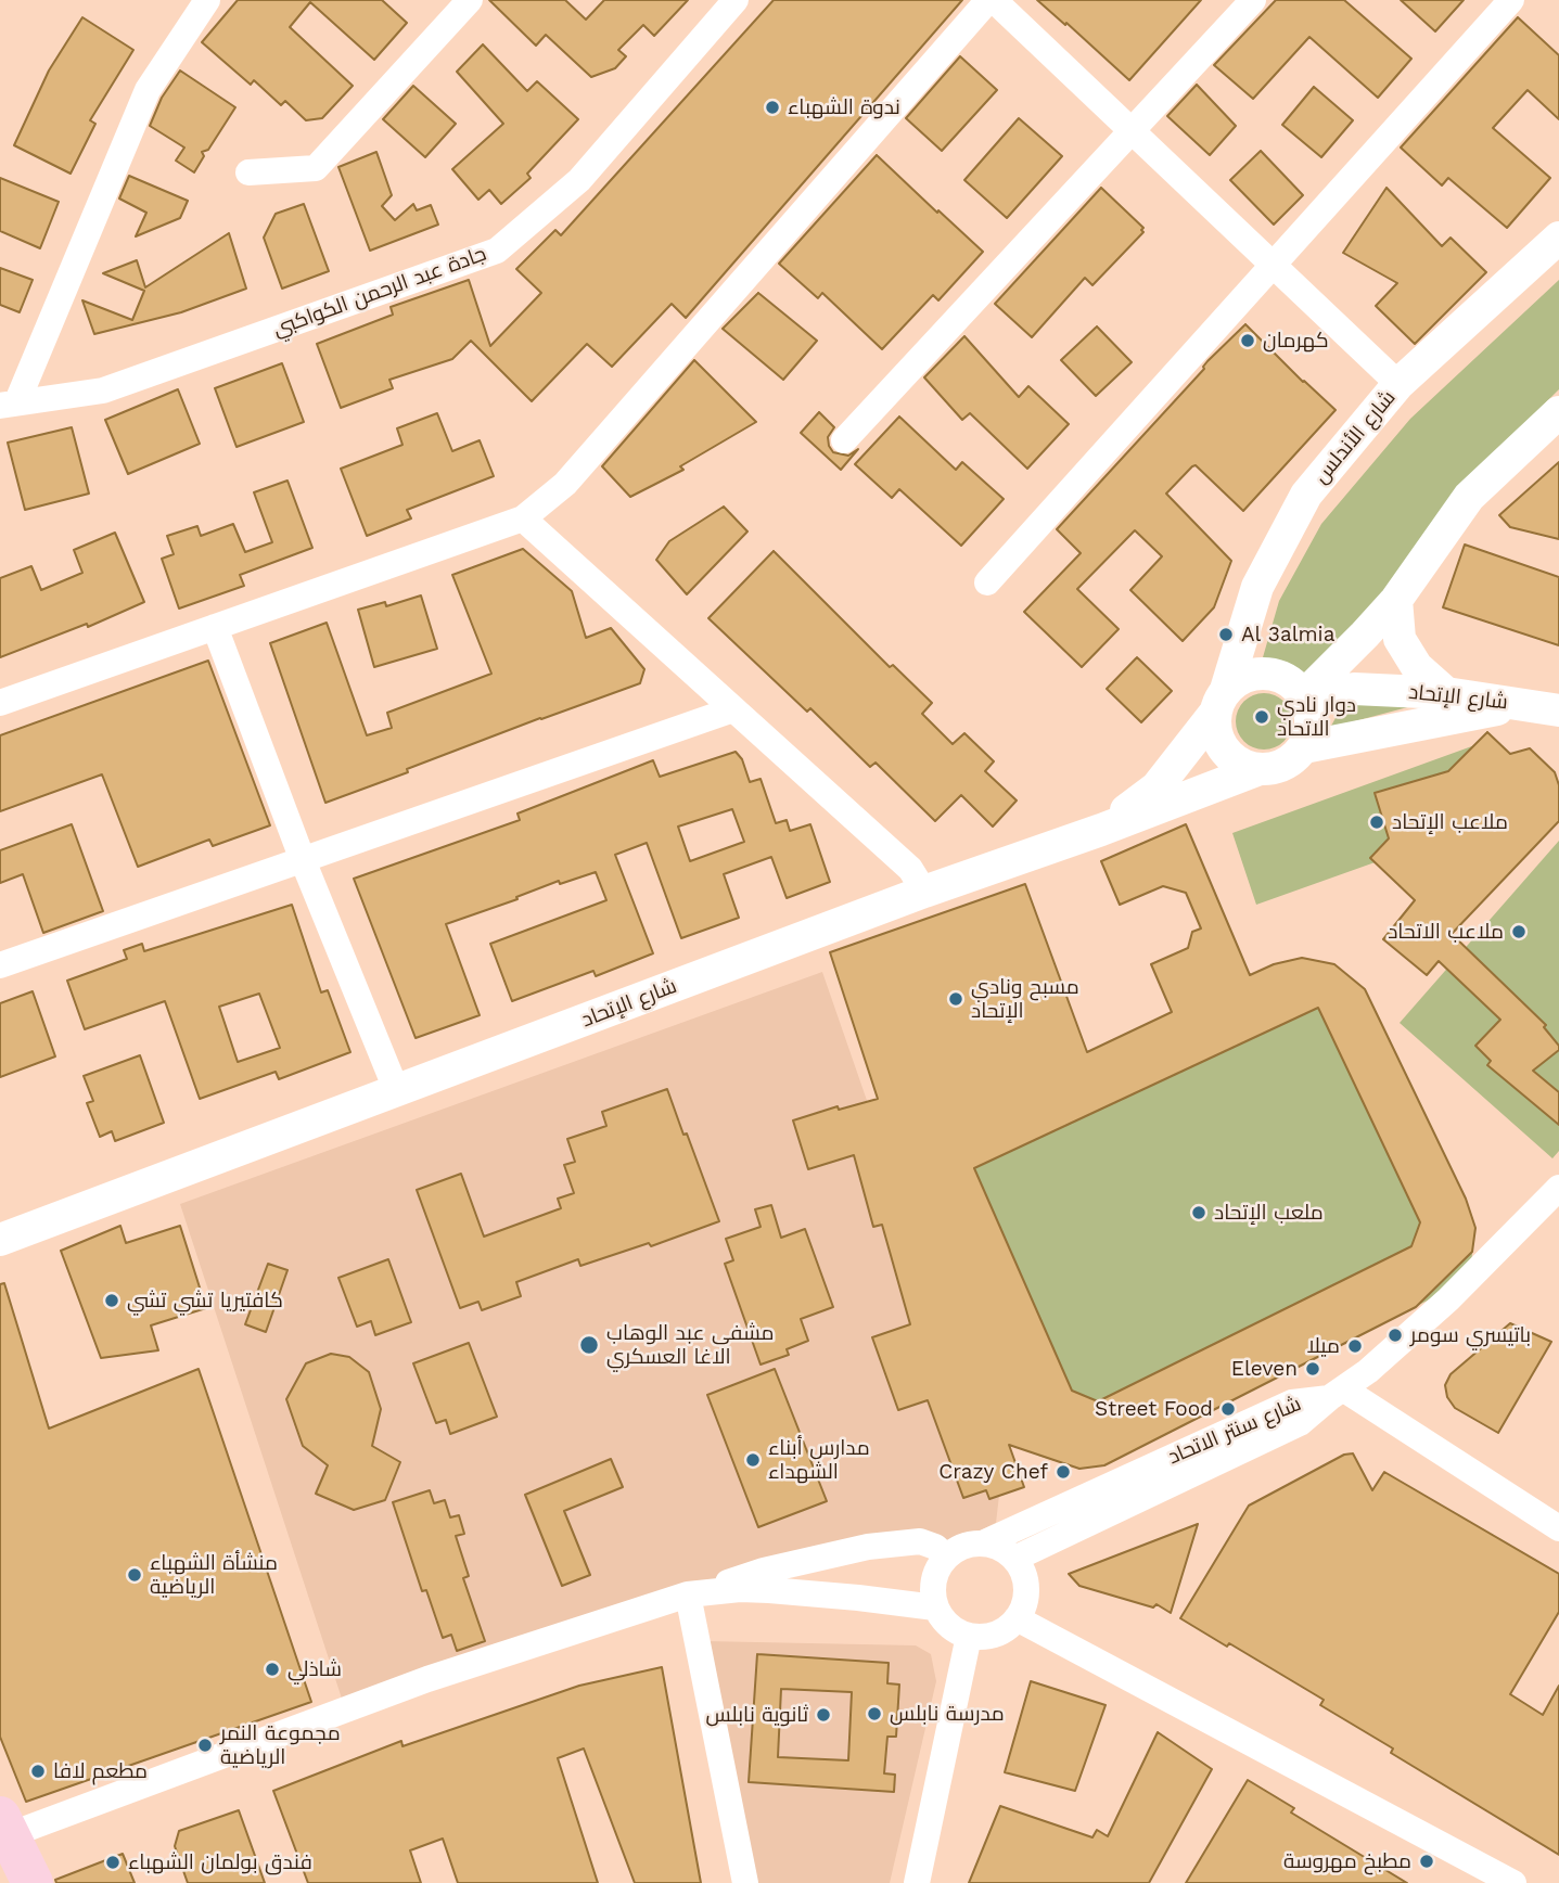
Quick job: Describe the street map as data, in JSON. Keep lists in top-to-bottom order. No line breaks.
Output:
{"streets":{"street":["جادة عبد الرحمن الكواكبي","شارع الأندلس","شارع الإتحاد","شارع سنتر الاتحاد"]},"crossings":[["شارع الأندلس","شارع الإتحاد"]],"places":["ندوة الشهباء","كهرمان","Al 3almia","دوار نادي الاتحاد","ملاعب الإتحاد","ملاعب الاتحاد","مسبح ونادي الإتحاد","ملعب الإتحاد","كافتيريا تشي تشي","باتيسري سومر","مشفى عبد الوهاب الاغا العسكري","ميلا","Eleven","Street Food","مدارس أبناء الشهداء","Crazy Chef","منشأة الشهباء الرياضية","شاذلي","مدرسة نابلس","ثانوية نابلس","مجموعة النمر الرياضية","مطعم لافا","مطبخ مهروسة","فندق بولمان الشهباء"]}
